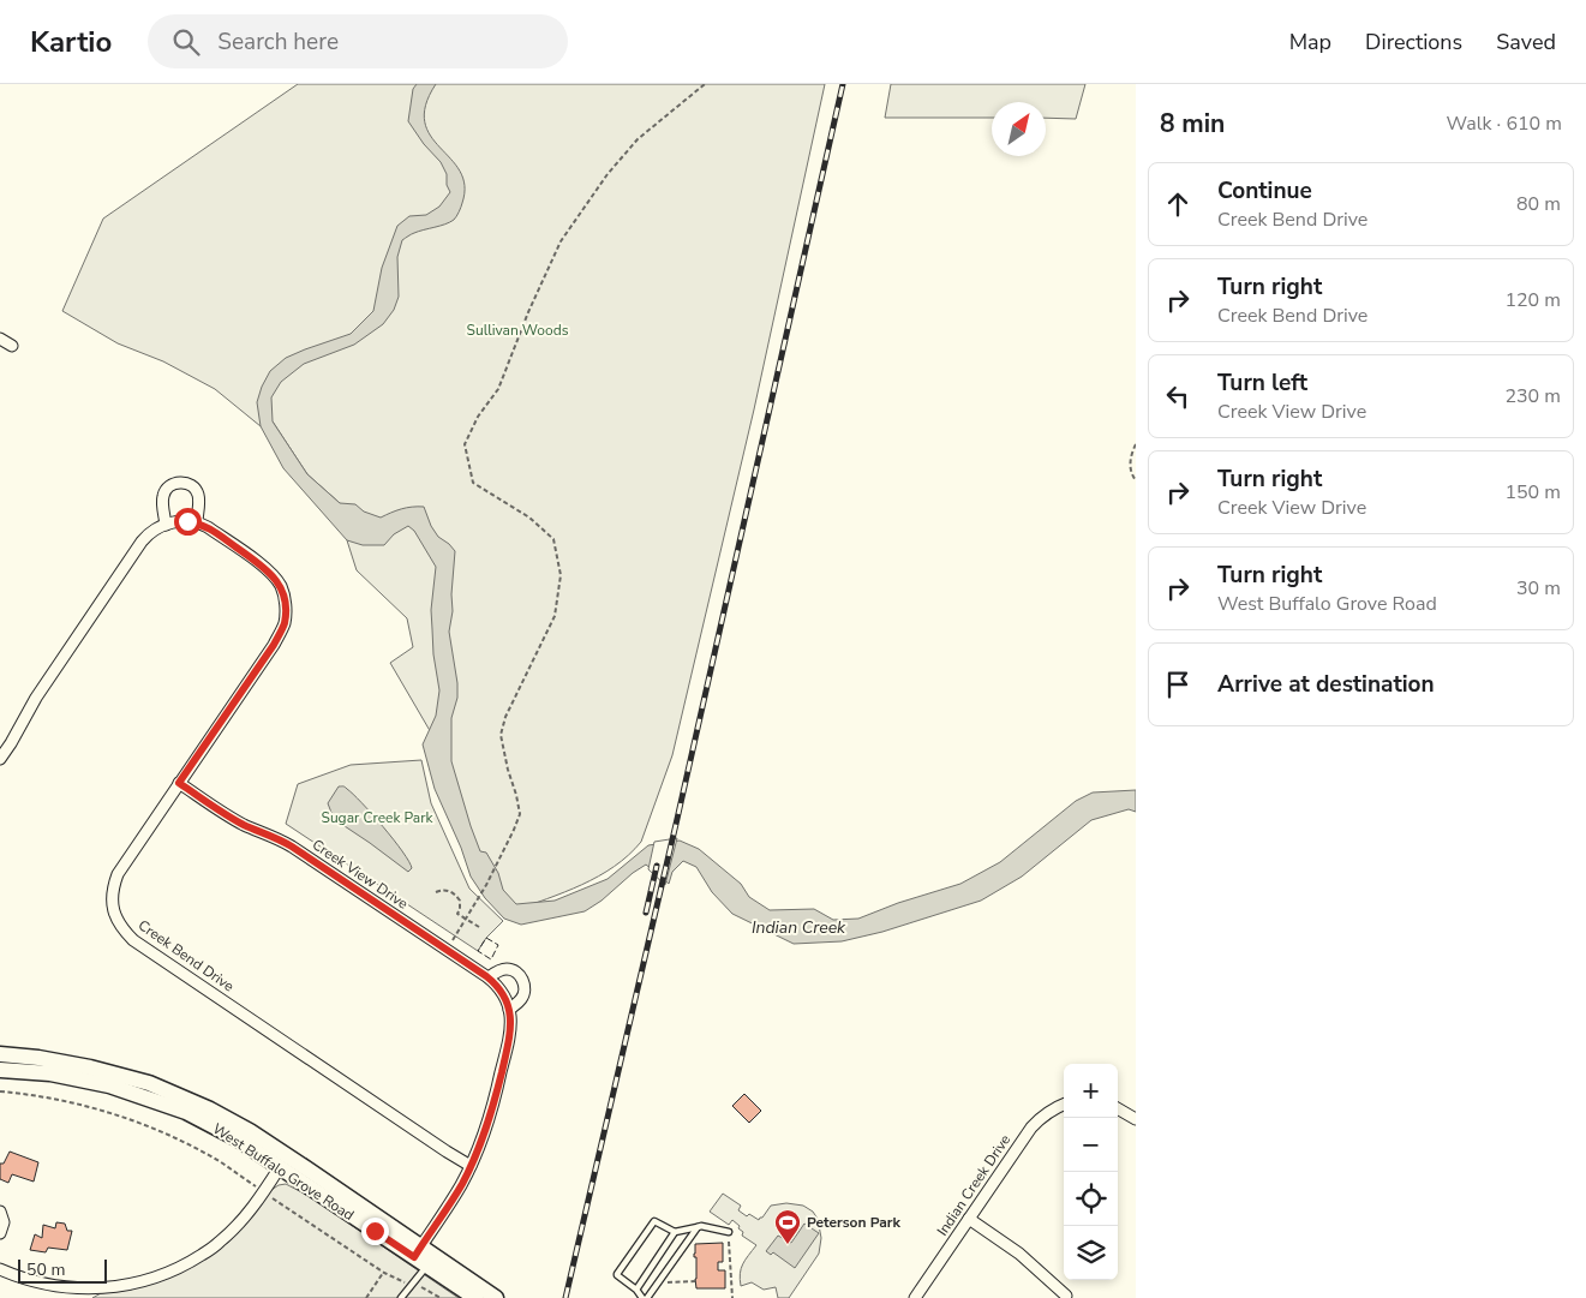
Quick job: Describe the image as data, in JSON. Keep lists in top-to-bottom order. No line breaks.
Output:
{"streets":{"main road":["West Buffalo Grove Road"],"street":["Creek View Drive","Creek Bend Drive","Indian Creek Drive"]},"crossings":[["Creek View Drive","Creek Bend Drive"],["Creek View Drive","West Buffalo Grove Road"]],"water":["Indian Creek"],"parks":["Sullivan Woods","Sugar Creek Park"],"places":{"sports":["Peterson Park"]},"scale_bar":"50 m","north":"top right","page":{"header":"Kartio","search":"Search here","nav":["Map","Directions","Saved"],"heading":["8 min","Walk · 610 m"],"list":[["Continue","Creek Bend Drive","80 m"],["Turn right","Creek Bend Drive","120 m"],["Turn left","Creek View Drive","230 m"],["Turn right","Creek View Drive","150 m"],["Turn right","West Buffalo Grove Road","30 m"],"Arrive at destination"],"map_buttons":["+","−"],"scale":"50 m"}}
